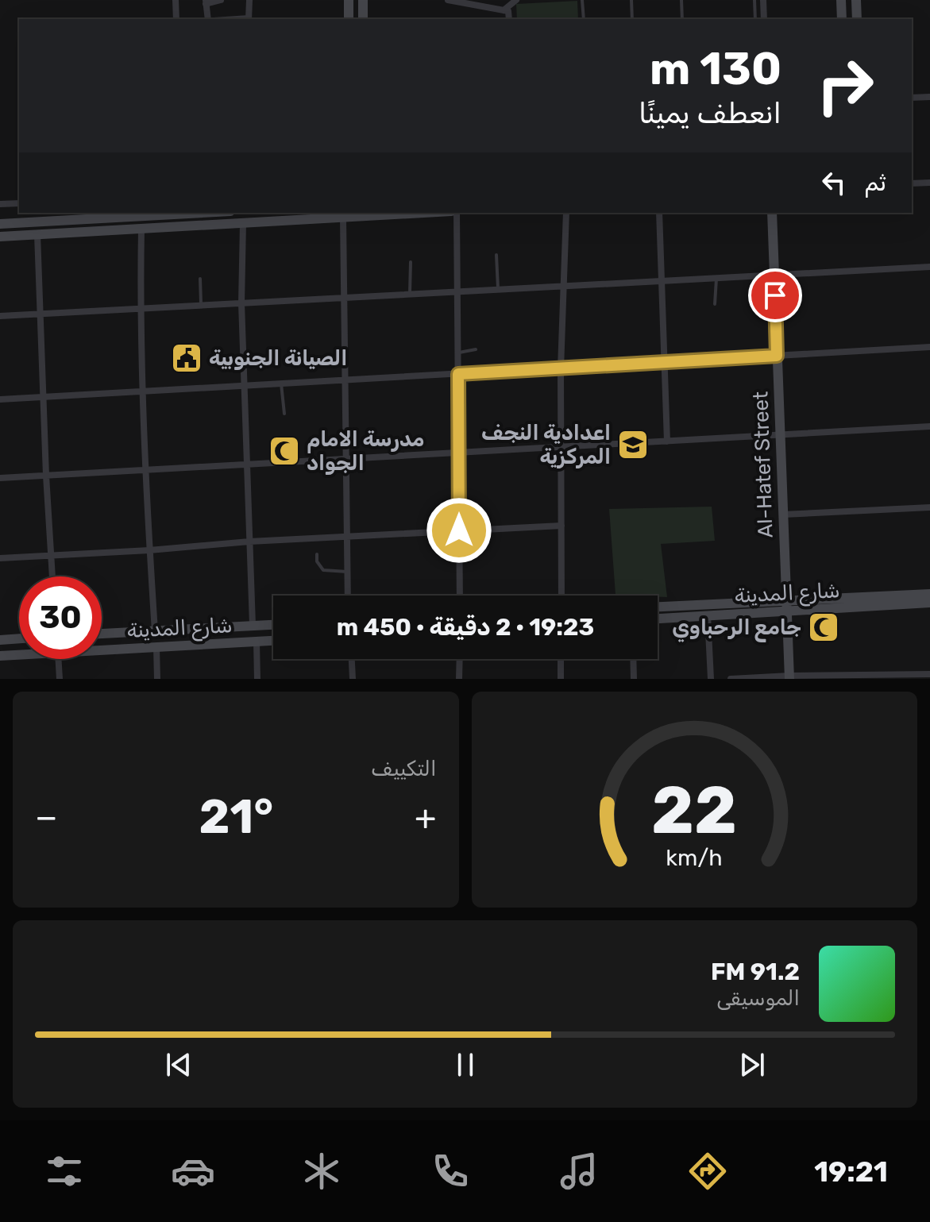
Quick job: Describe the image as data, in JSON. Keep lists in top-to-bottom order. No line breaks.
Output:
{"streets":{"main road":["Al-Hatef Street","شارع المدينة"]},"crossings":[["Al-Hatef Street","شارع المدينة"]],"places":{"public building":["الصيانة الجنوبية"],"school or university":["اعدادية النجف المركزية"],"mosque":["مدرسة الامام الجواد","جامع الرحباوي"]},"page":{"turn":["130 m","انعطف يمينًا"],"then":"ثم","limit":"30","trip":"19:23 · 2 دقيقة · 450 m","tile":"التكييف","heat":["−","21°","+"],"song":["91.2 FM","الموسيقى"],"tabs":"19:21","gauge":["22","km/h"]}}
